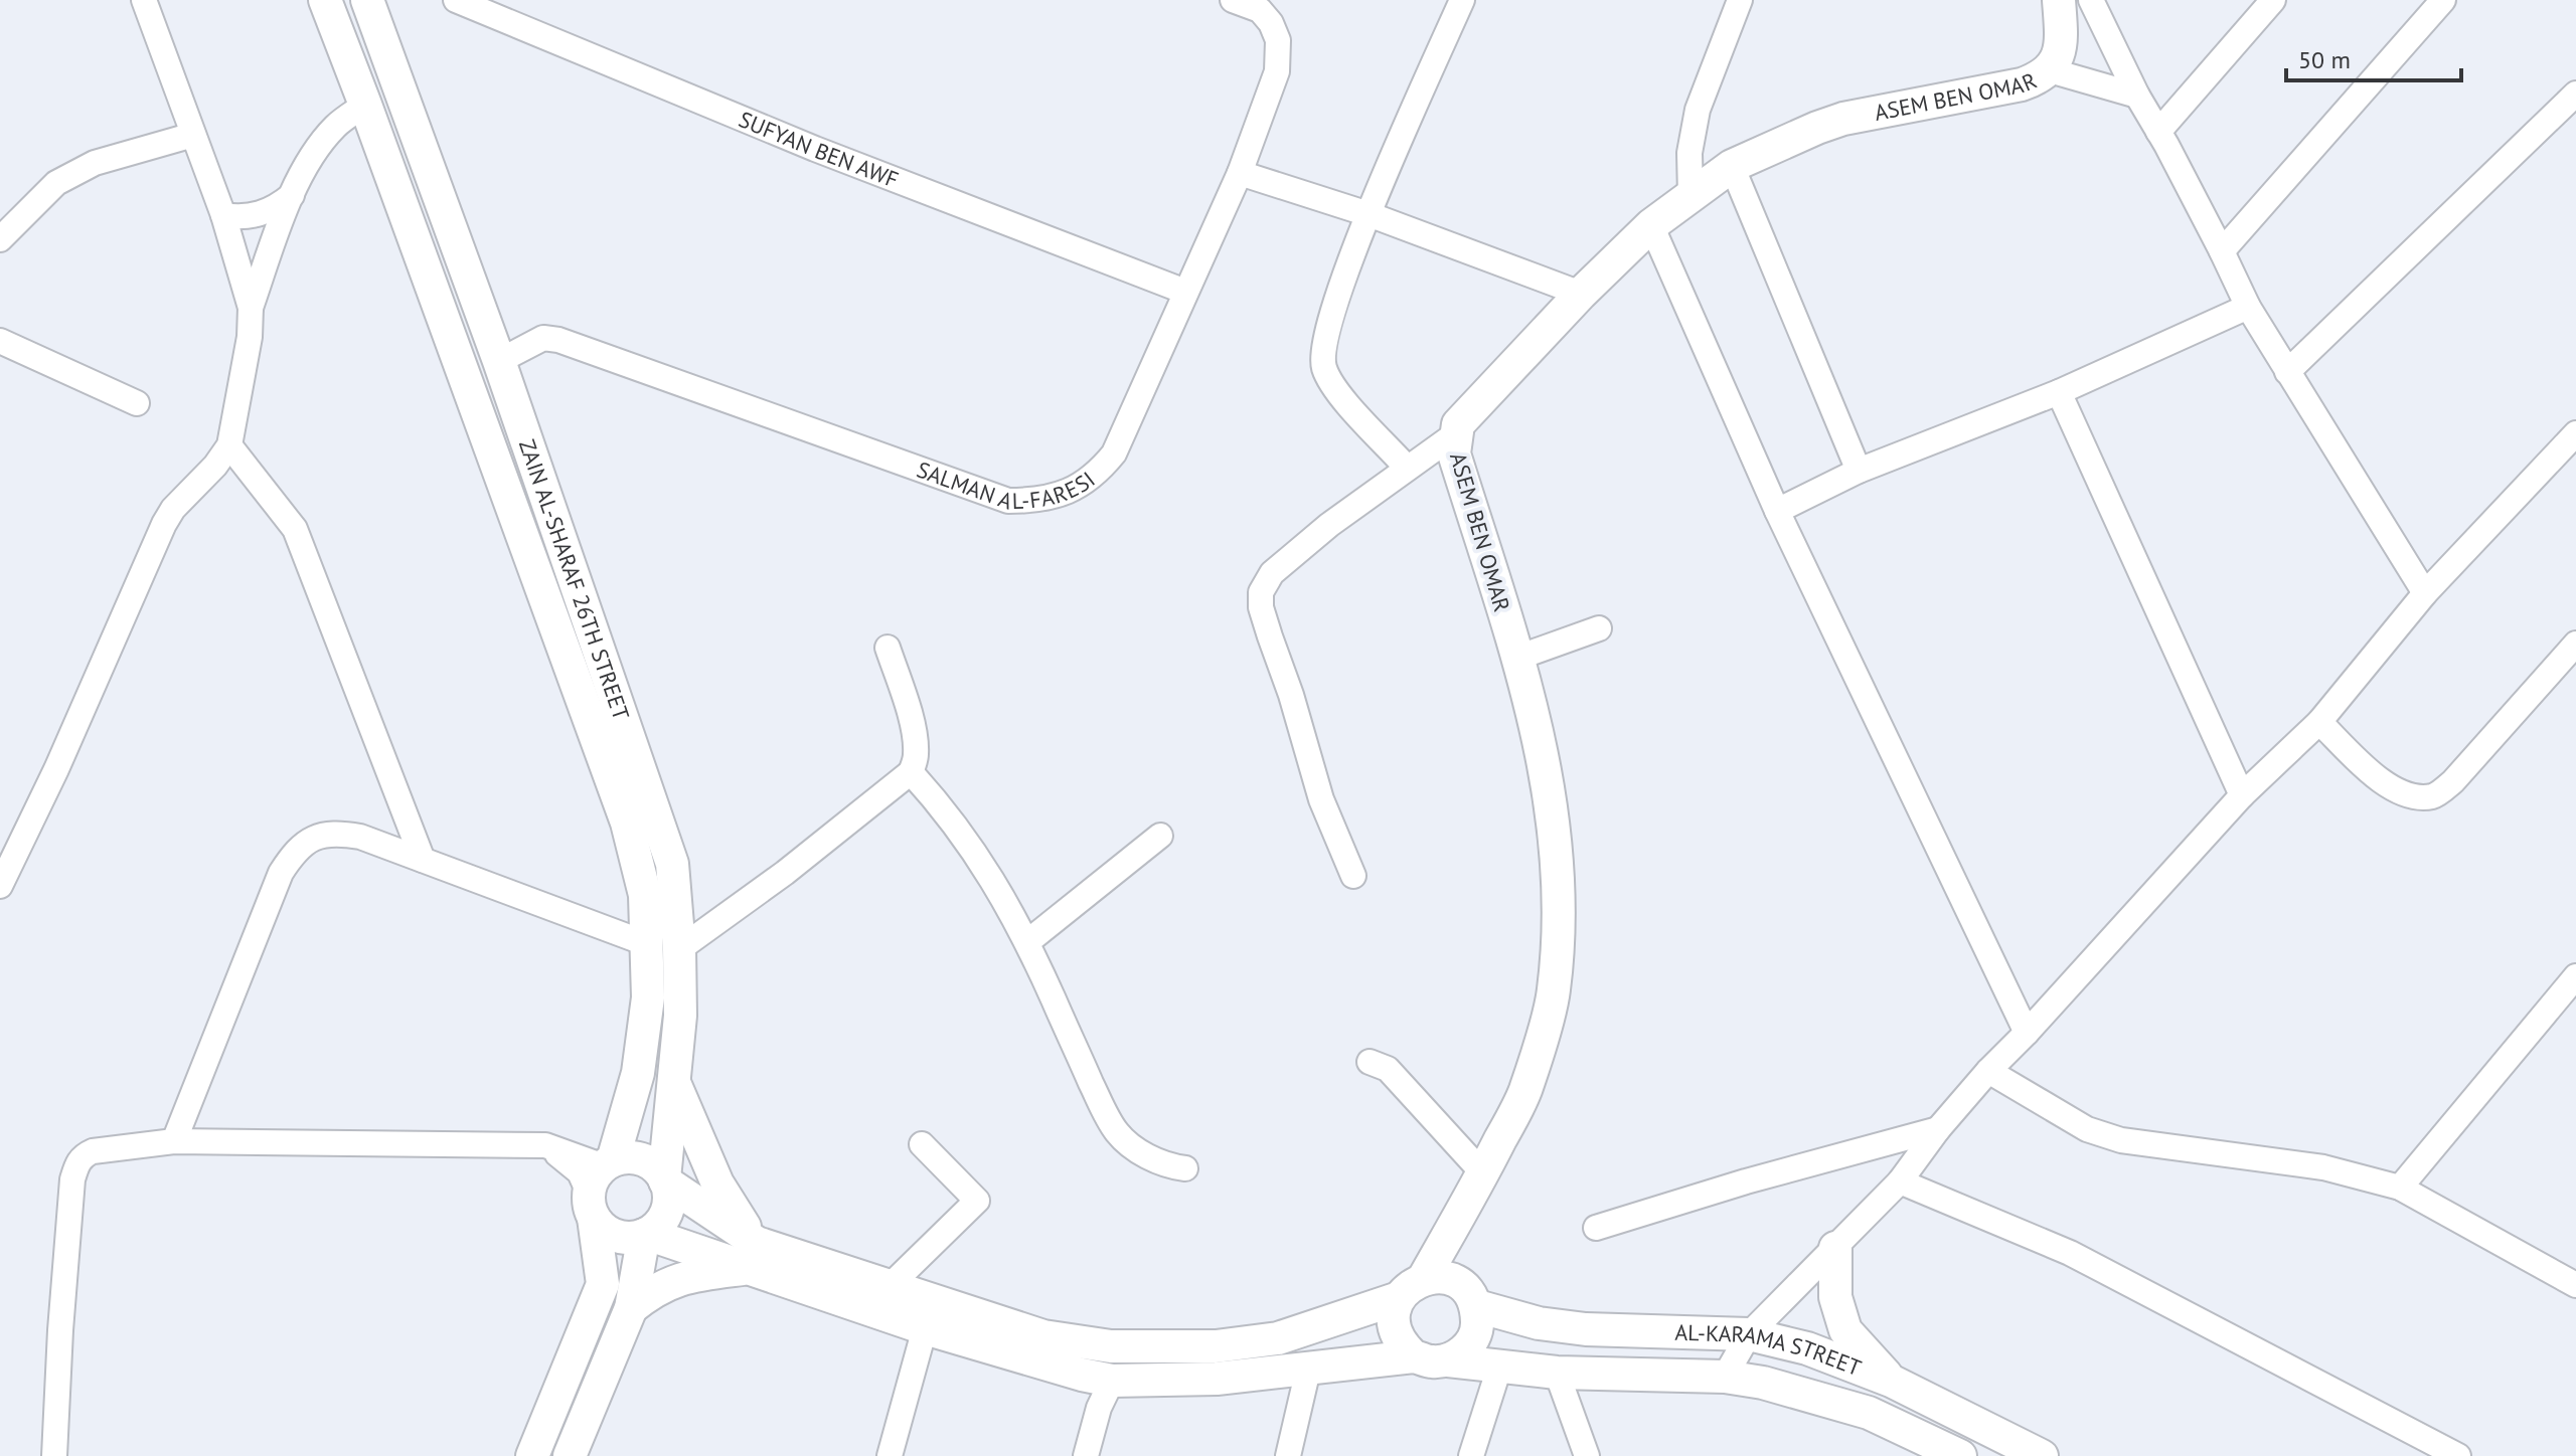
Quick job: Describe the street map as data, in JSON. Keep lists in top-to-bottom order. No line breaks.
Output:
{"streets":{"street":["ASEM BEN OMAR","SUFYAN BEN AWF","SALMAN AL-FARESI","ZAIN AL-SHARAF 26TH STREET","AL-KARAMA STREET"]},"crossings":[["ASEM BEN OMAR","AL-KARAMA STREET"],["SUFYAN BEN AWF","SALMAN AL-FARESI"],["SALMAN AL-FARESI","ZAIN AL-SHARAF 26TH STREET"]],"scale_bar":"50 m"}
